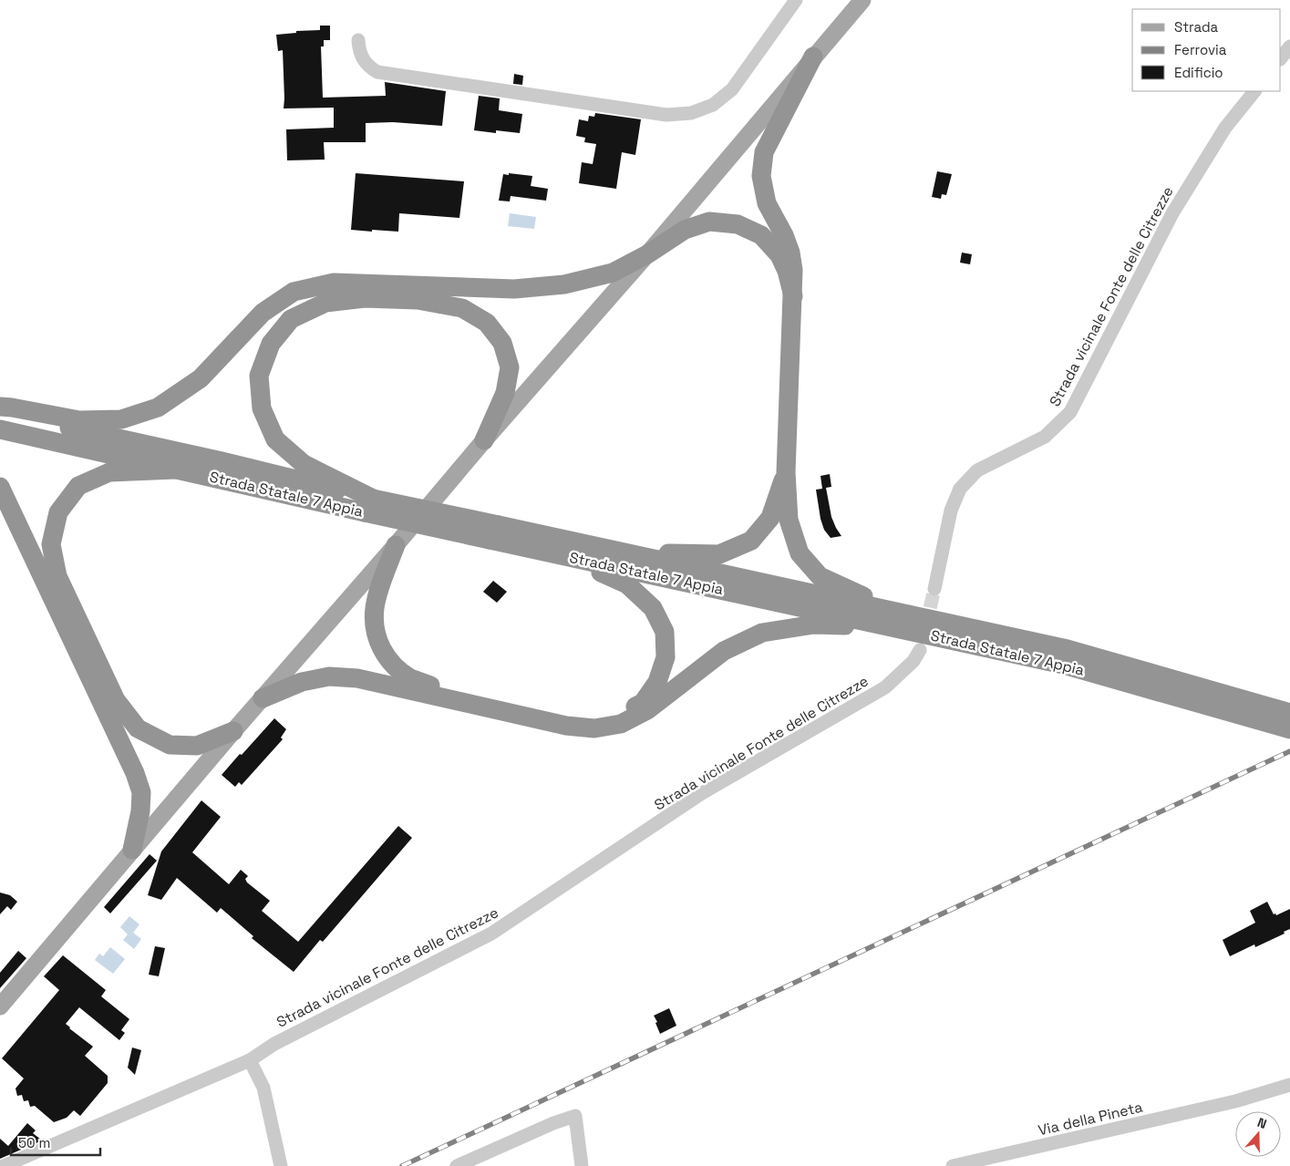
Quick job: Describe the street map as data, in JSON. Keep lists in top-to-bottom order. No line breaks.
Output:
{"streets":{"highway":["Strada Statale 7 Appia"],"street":["Strada vicinale Fonte delle Citrezze","Via della Pineta"]},"legend":["Strada","Ferrovia","Edificio"],"scale_bar":"50 m","north":"top"}
